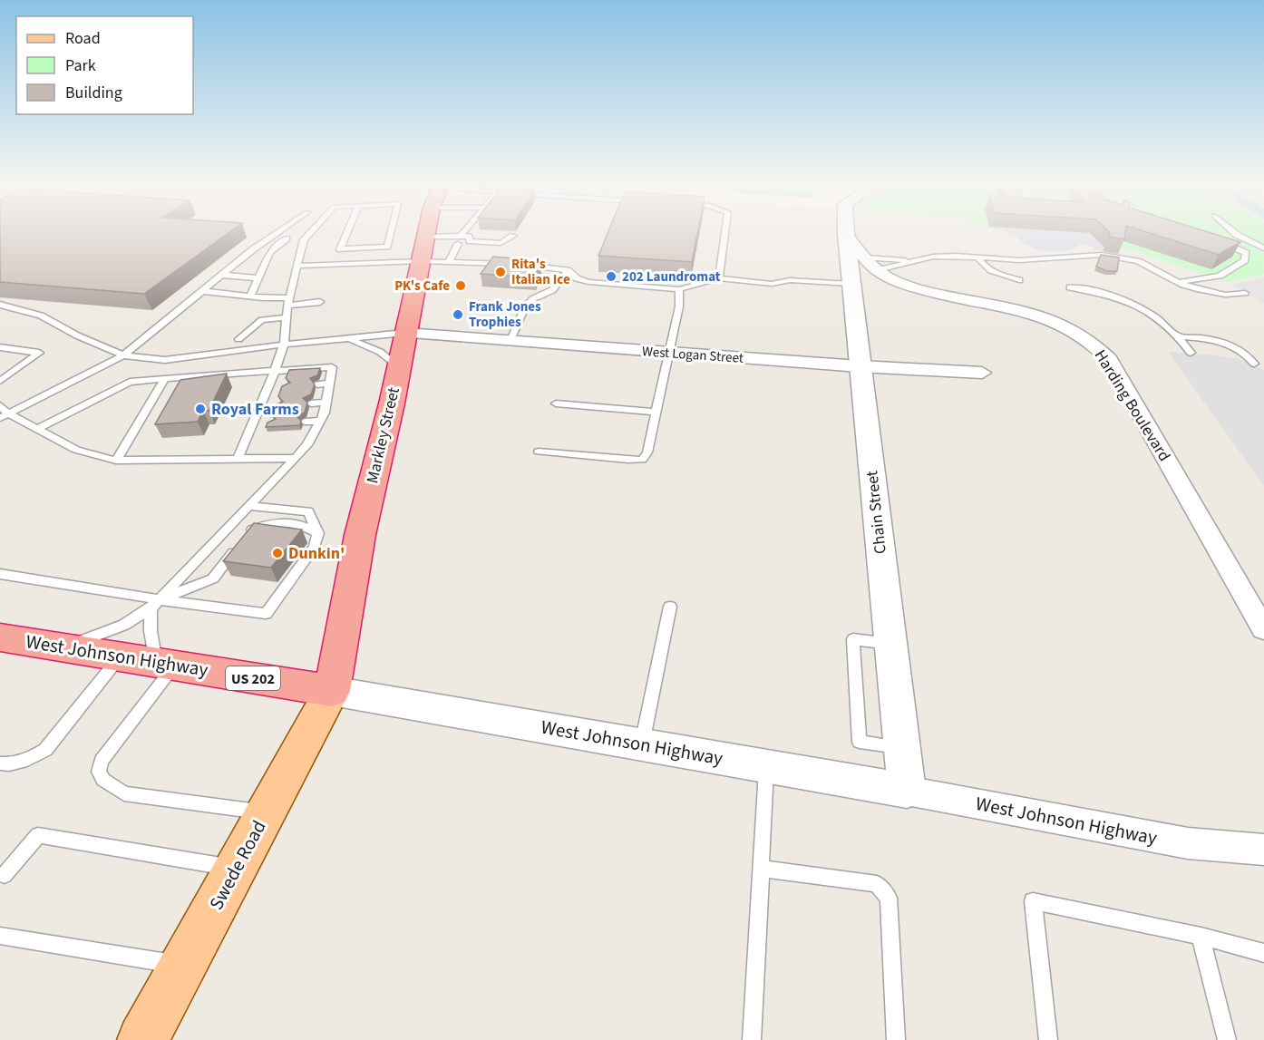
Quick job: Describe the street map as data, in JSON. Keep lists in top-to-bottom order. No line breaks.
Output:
{"streets":{"highway":["Markley Street","West Johnson Highway","US 202"],"main road":["Swede Road"],"street":["West Logan Street","Harding Boulevard","Chain Street"]},"crossings":[["West Logan Street","Markley Street"],["West Logan Street","Chain Street"],["Harding Boulevard","Chain Street"],["Markley Street","West Johnson Highway"],["Markley Street","Swede Road"],["Chain Street","West Johnson Highway"],["West Johnson Highway","Swede Road"]],"places":["Rita's Italian Ice","202 Laundromat","PK's Cafe","Frank Jones Trophies","Royal Farms","Dunkin'"],"legend":["Road","Park","Building"]}
